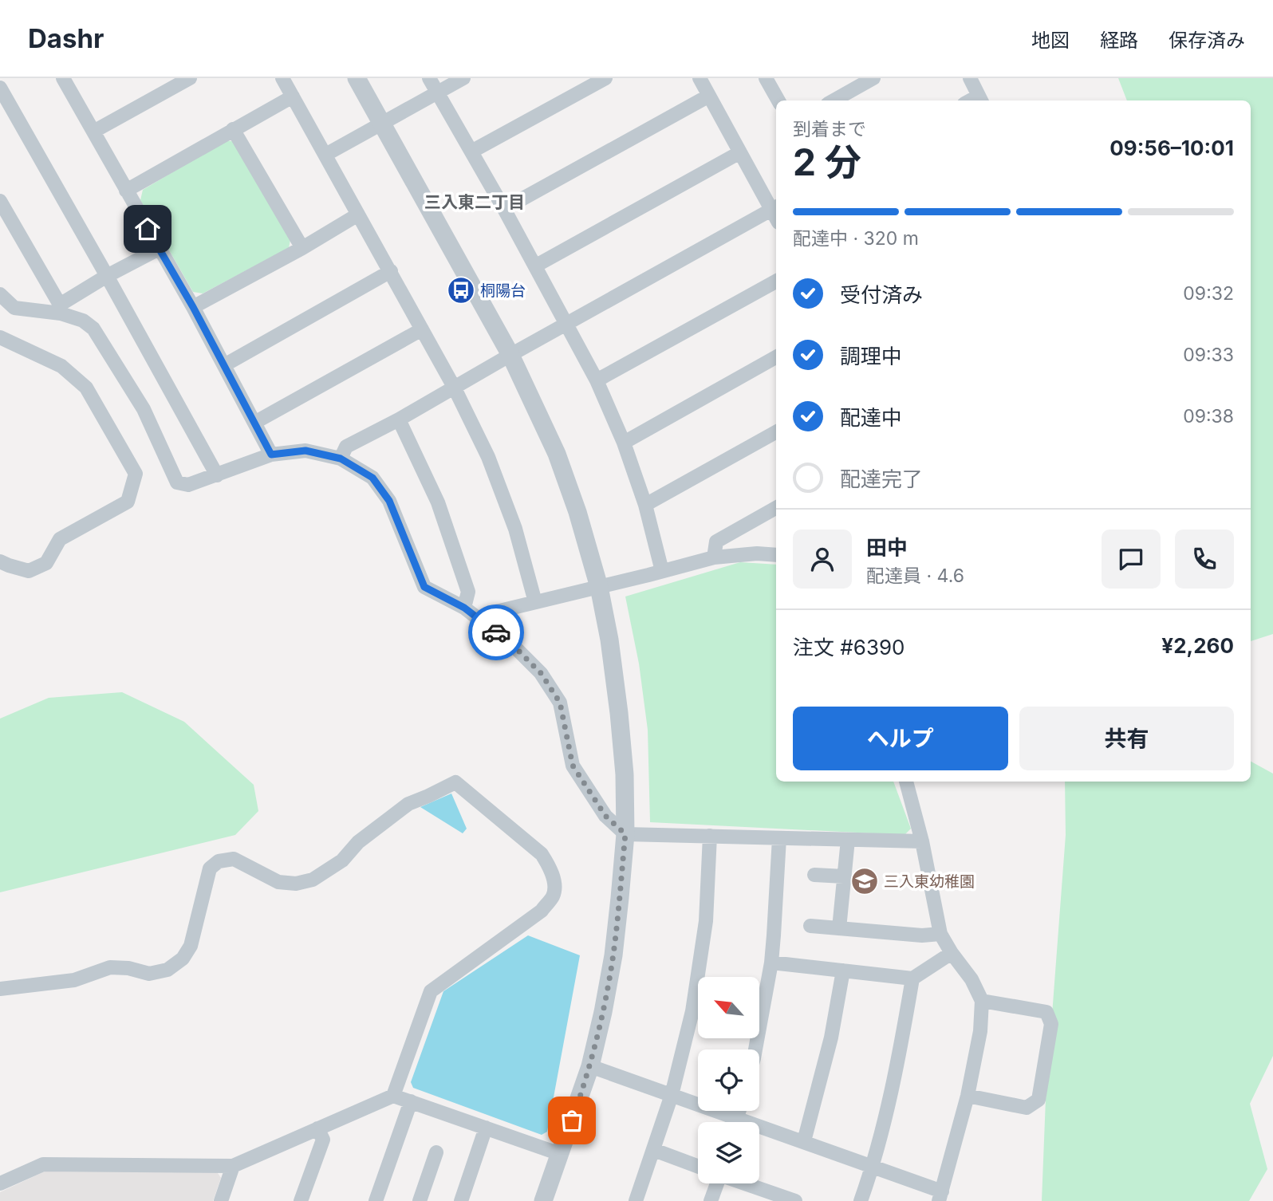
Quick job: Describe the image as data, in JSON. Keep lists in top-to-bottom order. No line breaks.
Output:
{"districts":["三入東二丁目"],"places":{"bus stop":["桐陽台"],"school or university":["三入東幼稚園"]},"north":"top left","page":{"header":"Dashr","nav":["地図","経路","保存済み"],"heading":["2 分","到着まで","09:56–10:01"],"panel":["田中","配達員 · 4.6","注文 #6390","¥2,260"],"bar":"配達中 · 320 m","list":[["受付済み","09:32"],["調理中","09:33"],["配達中","09:38"],"配達完了"],"buttons":["ヘルプ","共有"]}}
